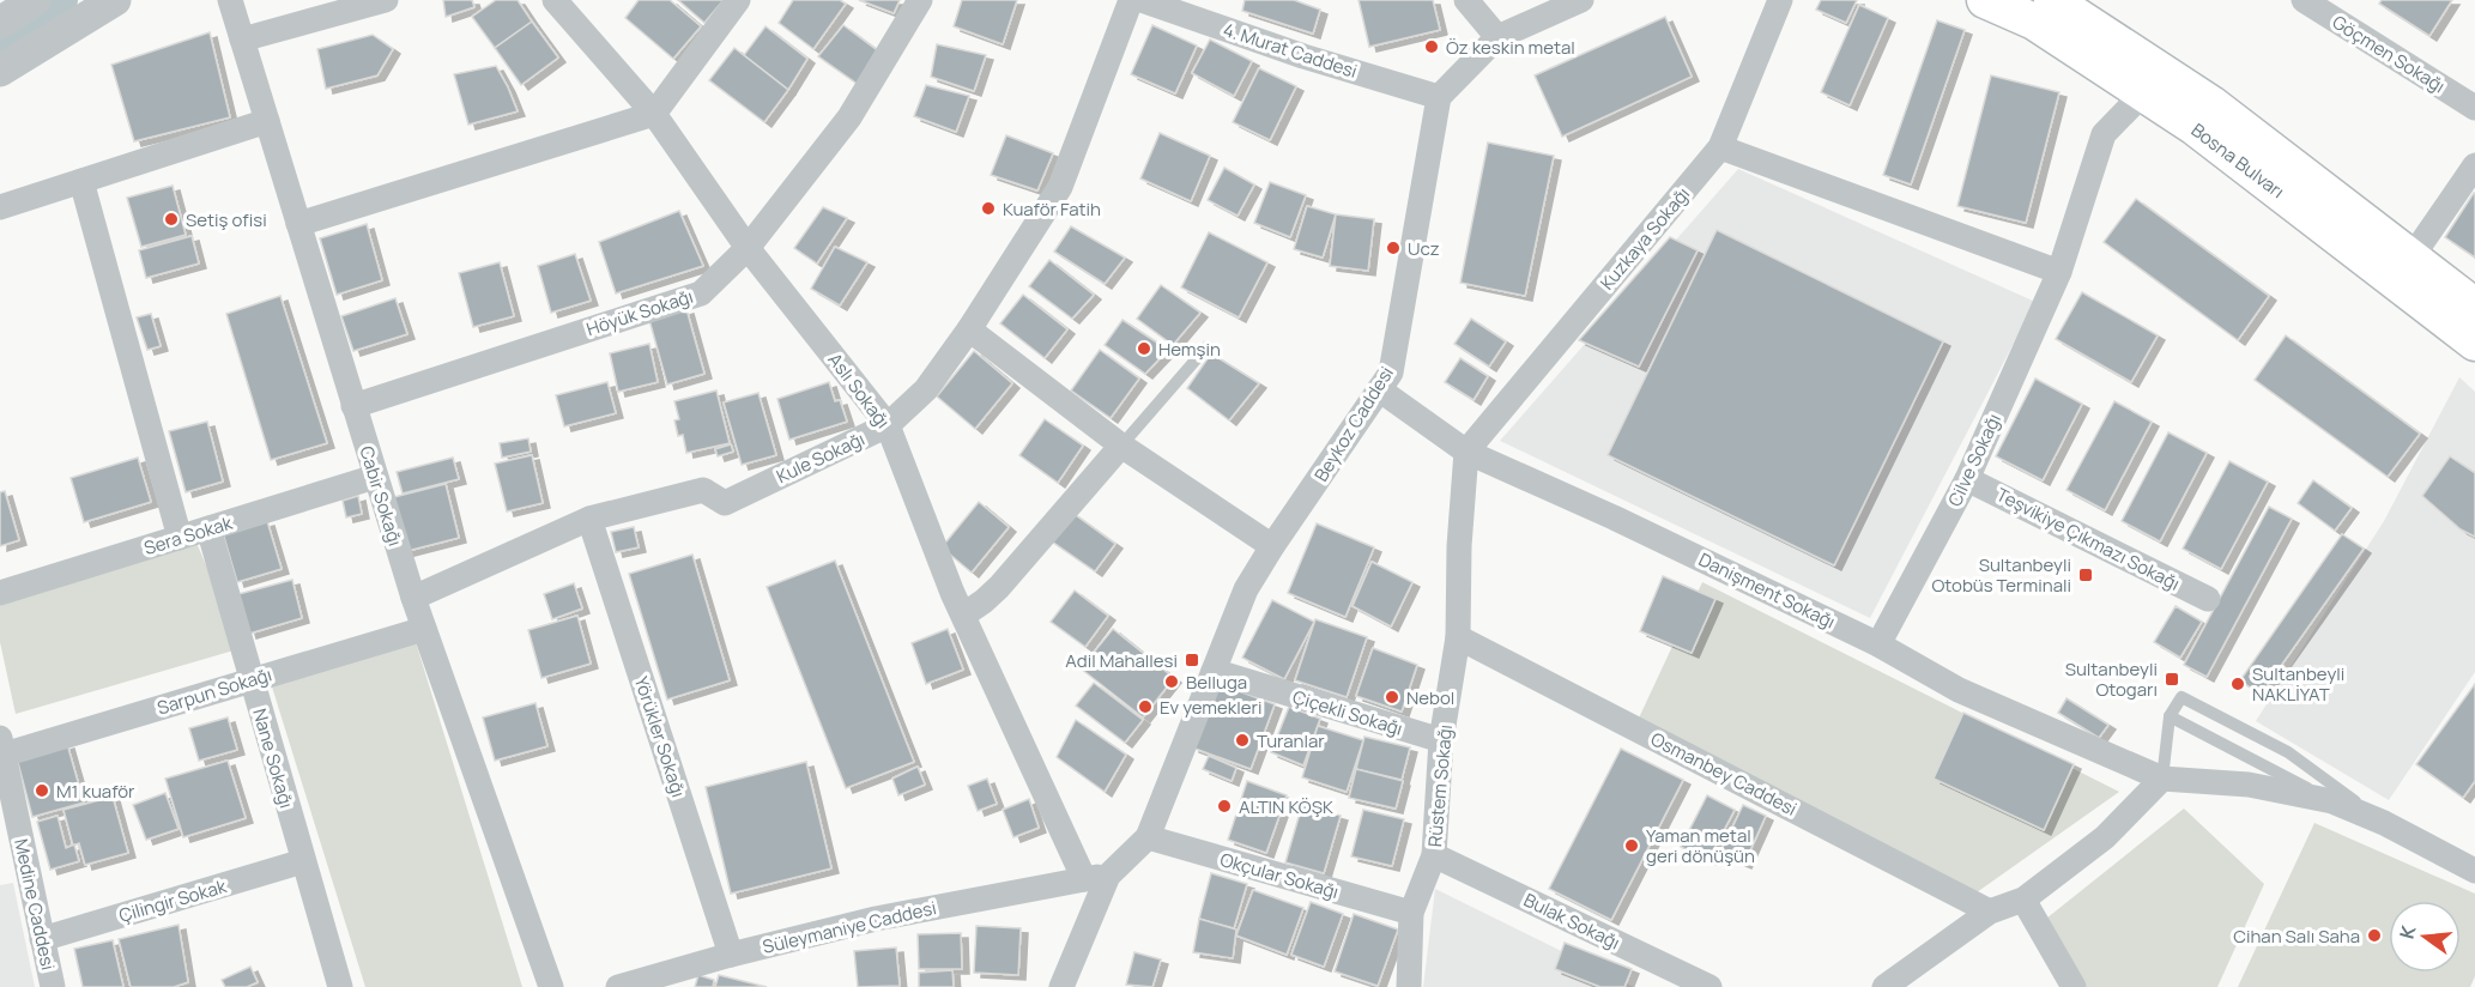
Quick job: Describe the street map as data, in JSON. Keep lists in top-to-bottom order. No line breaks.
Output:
{"streets":{"main road":["Bosna Bulvarı"],"street":["4. Murat Caddesi","Göçmen Sokağı","Kuzkaya Sokağı","Höyük Sokağı","Aslı Sokağı","Beykoz Caddesi","Kule Sokağı","Cilve Sokağı","Cabir Sokağı","Sera Sokak","Teşvikiye Çıkmazı Sokağı","Danişment Sokağı","Sarpun Sokağı","Çiçekli Sokağı","Yörükler Sokağı","Nane Sokağı","Osmanbey Caddesi","Rüstem Sokağı","Okçular Sokağı","Çilingir Sokak","Medine Caddesi","Bulak Sokağı","Süleymaniye Caddesi"]},"crossings":[["4. Murat Caddesi","Beykoz Caddesi"],["Bosna Bulvarı","Cilve Sokağı"],["Kuzkaya Sokağı","Danişment Sokağı"],["Kuzkaya Sokağı","Rüstem Sokağı"],["Höyük Sokağı","Aslı Sokağı"],["Höyük Sokağı","Cabir Sokağı"],["Aslı Sokağı","Beykoz Caddesi"],["Aslı Sokağı","Kule Sokağı"],["Aslı Sokağı","Süleymaniye Caddesi"],["Beykoz Caddesi","Danişment Sokağı"],["Beykoz Caddesi","Çiçekli Sokağı"],["Beykoz Caddesi","Okçular Sokağı"],["Beykoz Caddesi","Süleymaniye Caddesi"],["Kule Sokağı","Cabir Sokağı"],["Kule Sokağı","Yörükler Sokağı"],["Cilve Sokağı","Teşvikiye Çıkmazı Sokağı"],["Cilve Sokağı","Danişment Sokağı"],["Cabir Sokağı","Sera Sokak"],["Cabir Sokağı","Sarpun Sokağı"],["Sera Sokak","Nane Sokağı"],["Danişment Sokağı","Rüstem Sokağı"],["Sarpun Sokağı","Nane Sokağı"],["Sarpun Sokağı","Medine Caddesi"],["Çiçekli Sokağı","Rüstem Sokağı"],["Yörükler Sokağı","Süleymaniye Caddesi"],["Nane Sokağı","Çilingir Sokak"],["Osmanbey Caddesi","Rüstem Sokağı"],["Rüstem Sokağı","Okçular Sokağı"],["Rüstem Sokağı","Bulak Sokağı"],["Çilingir Sokak","Medine Caddesi"]],"places":{"other":["Öz keskin metal","Kuaför Fatih","Setiş ofisi","Ucz","Hemşin","Belluga","Sultanbeyli NAKLİYAT","Nebol","Ev yemekleri","Turanlar","M1 kuaför","ALTIN KÖŞK","Yaman metal geri dönüşün","Cihan Salı Saha"],"transit":["Sultanbeyli Otobüs Terminali","Adil Mahallesi","Sultanbeyli Otogarı"]},"north":"left"}
